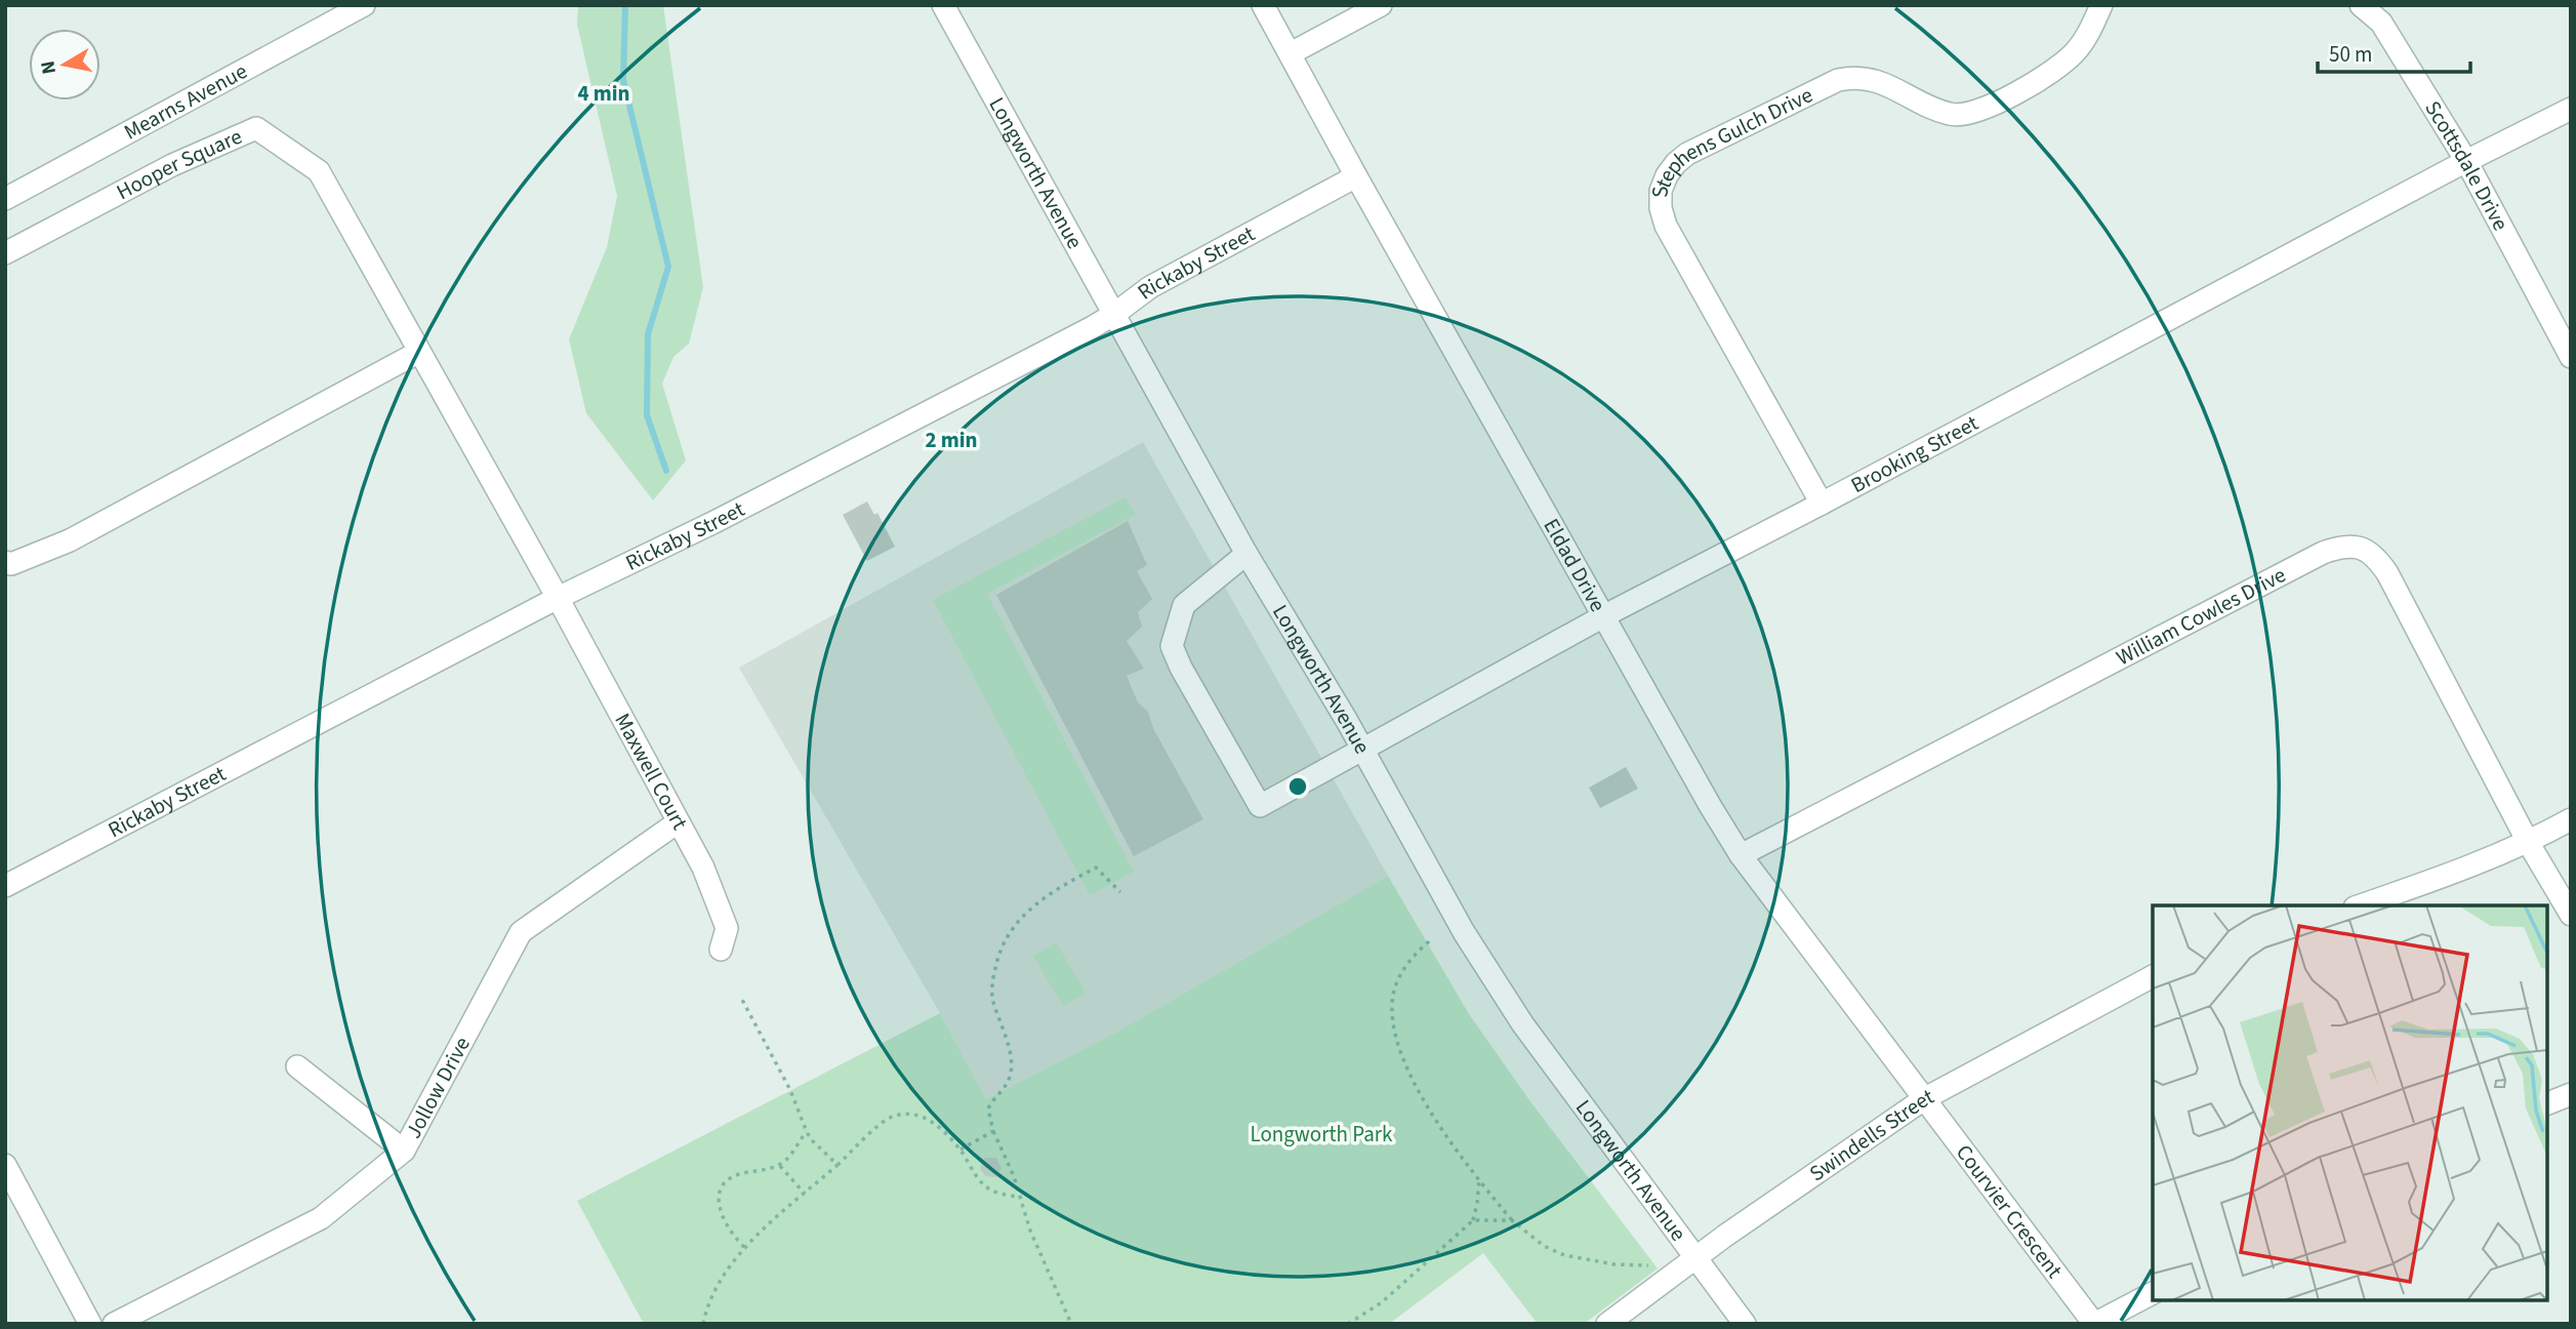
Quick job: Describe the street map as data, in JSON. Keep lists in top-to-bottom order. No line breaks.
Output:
{"streets":{"street":["Mearns Avenue","Stephens Gulch Drive","Hooper Square","Scottsdale Drive","Longworth Avenue","Rickaby Street","Brooking Street","Eldad Drive","William Cowles Drive","Maxwell Court","Jollow Drive","Swindells Street","Courvier Crescent"]},"crossings":[["Stephens Gulch Drive","Brooking Street"],["Hooper Square","Rickaby Street"],["Hooper Square","Maxwell Court"],["Scottsdale Drive","Brooking Street"],["Longworth Avenue","Rickaby Street"],["Longworth Avenue","Brooking Street"],["Longworth Avenue","Swindells Street"],["Rickaby Street","Eldad Drive"],["Rickaby Street","Maxwell Court"],["Brooking Street","Eldad Drive"],["Eldad Drive","William Cowles Drive"],["Eldad Drive","Swindells Street"],["Eldad Drive","Courvier Crescent"],["Maxwell Court","Jollow Drive"],["Swindells Street","Courvier Crescent"]],"parks":["Longworth Park"],"scale_bar":"50 m","north":"left","rings":["4 min","2 min"]}
